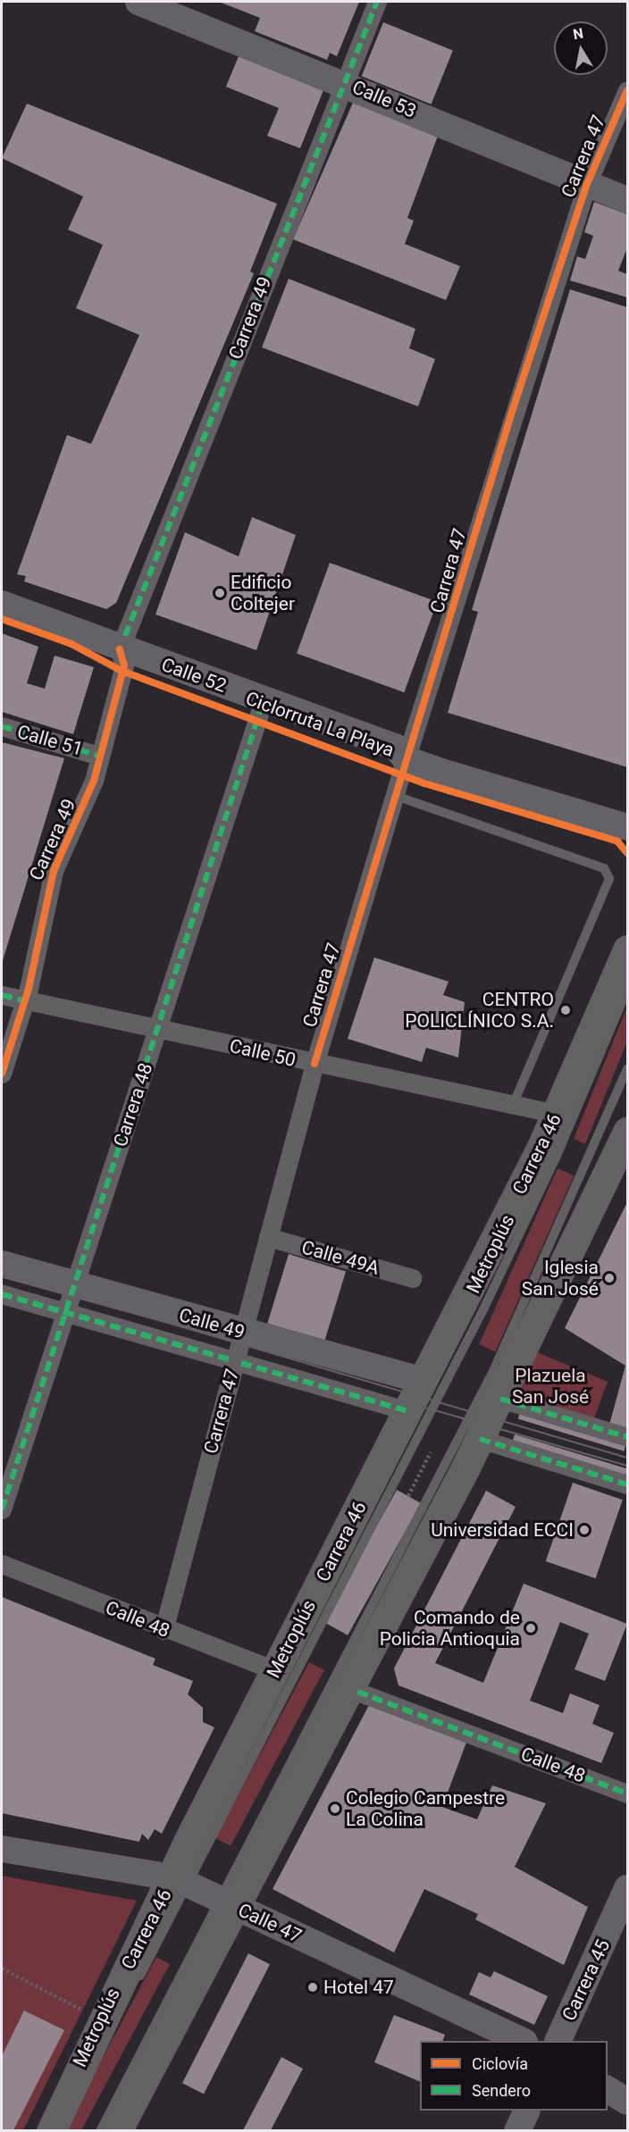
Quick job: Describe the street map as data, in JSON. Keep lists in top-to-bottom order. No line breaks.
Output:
{"streets":{"main road":["Carrera 46"],"street":["Calle 53","Carrera 47","Carrera 49","Calle 52","Calle 51","Calle 50","Carrera 48","Calle 49A","Calle 49","Calle 48","Calle 47","Carrera 45"],"lane":["Metroplús"],"cycle path":["Ciclorruta La Playa"]},"crossings":[["Calle 53","Carrera 47"],["Calle 53","Carrera 49"],["Carrera 47","Calle 52"],["Carrera 47","Calle 50"],["Carrera 47","Calle 49A"],["Carrera 47","Calle 49"],["Carrera 47","Calle 48"],["Carrera 49","Calle 52"],["Carrera 49","Calle 51"],["Carrera 49","Calle 50"],["Calle 52","Carrera 48"],["Calle 50","Carrera 48"],["Calle 50","Carrera 46"],["Carrera 48","Calle 49"],["Carrera 46","Metroplús"],["Carrera 46","Calle 49"],["Carrera 46","Calle 48"],["Carrera 46","Calle 47"],["Metroplús","Calle 47"]],"parks":["Plazuela San José"],"places":["Edificio Coltejer","CENTRO POLICLÍNICO S.A.","Iglesia San José","Universidad ECCI","Comando de Policia Antioquia","Colegio Campestre La Colina","Hotel 47"],"legend":["Ciclovía","Sendero"],"north":"top"}
